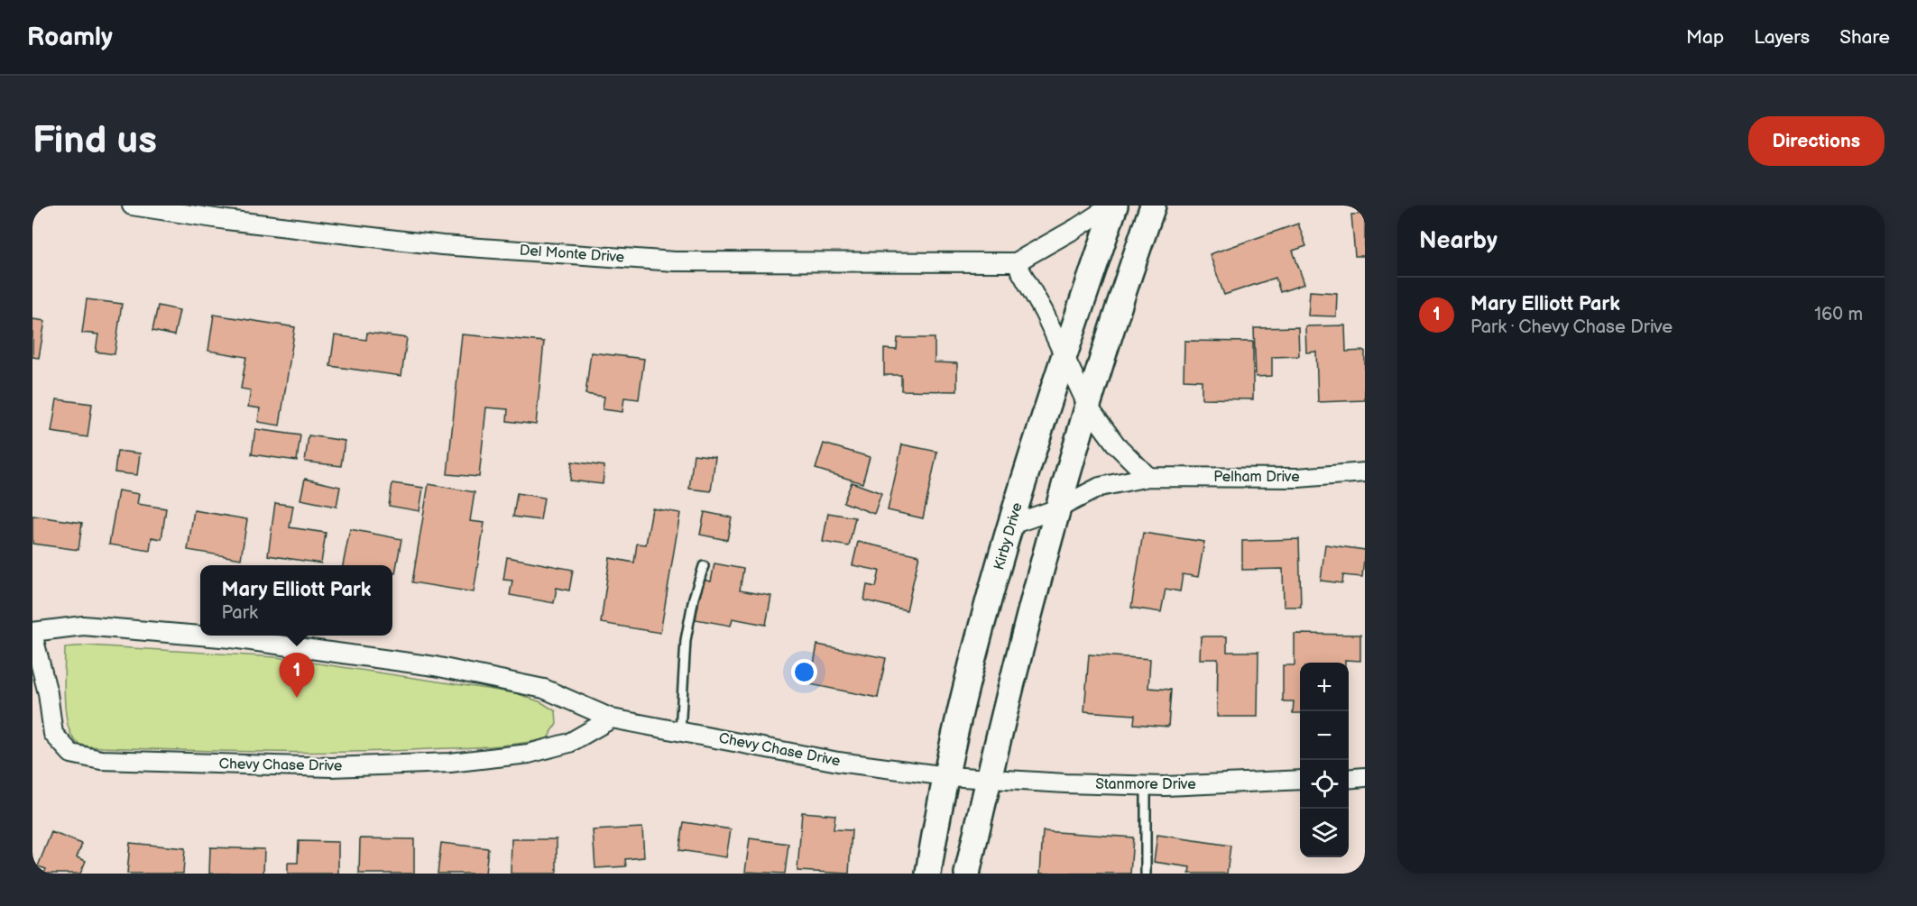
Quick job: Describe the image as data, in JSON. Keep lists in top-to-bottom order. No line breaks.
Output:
{"streets":{"main road":["Kirby Drive"],"street":["Del Monte Drive","Pelham Drive","Chevy Chase Drive","Stanmore Drive"]},"crossings":[["Del Monte Drive","Kirby Drive"],["Pelham Drive","Kirby Drive"],["Kirby Drive","Chevy Chase Drive"],["Chevy Chase Drive","Stanmore Drive"]],"page":{"header":"Roamly","nav":["Map","Layers","Share"],"buttons":"Directions","title":"Find us","heading":"Nearby","list":[{"mark":"1","name":"Mary Elliott Park","note":"Park · Chevy Chase Drive","value":"160 m"}],"popup":["Mary Elliott Park","Park"],"pins":"1","map_buttons":["+","−"]}}
